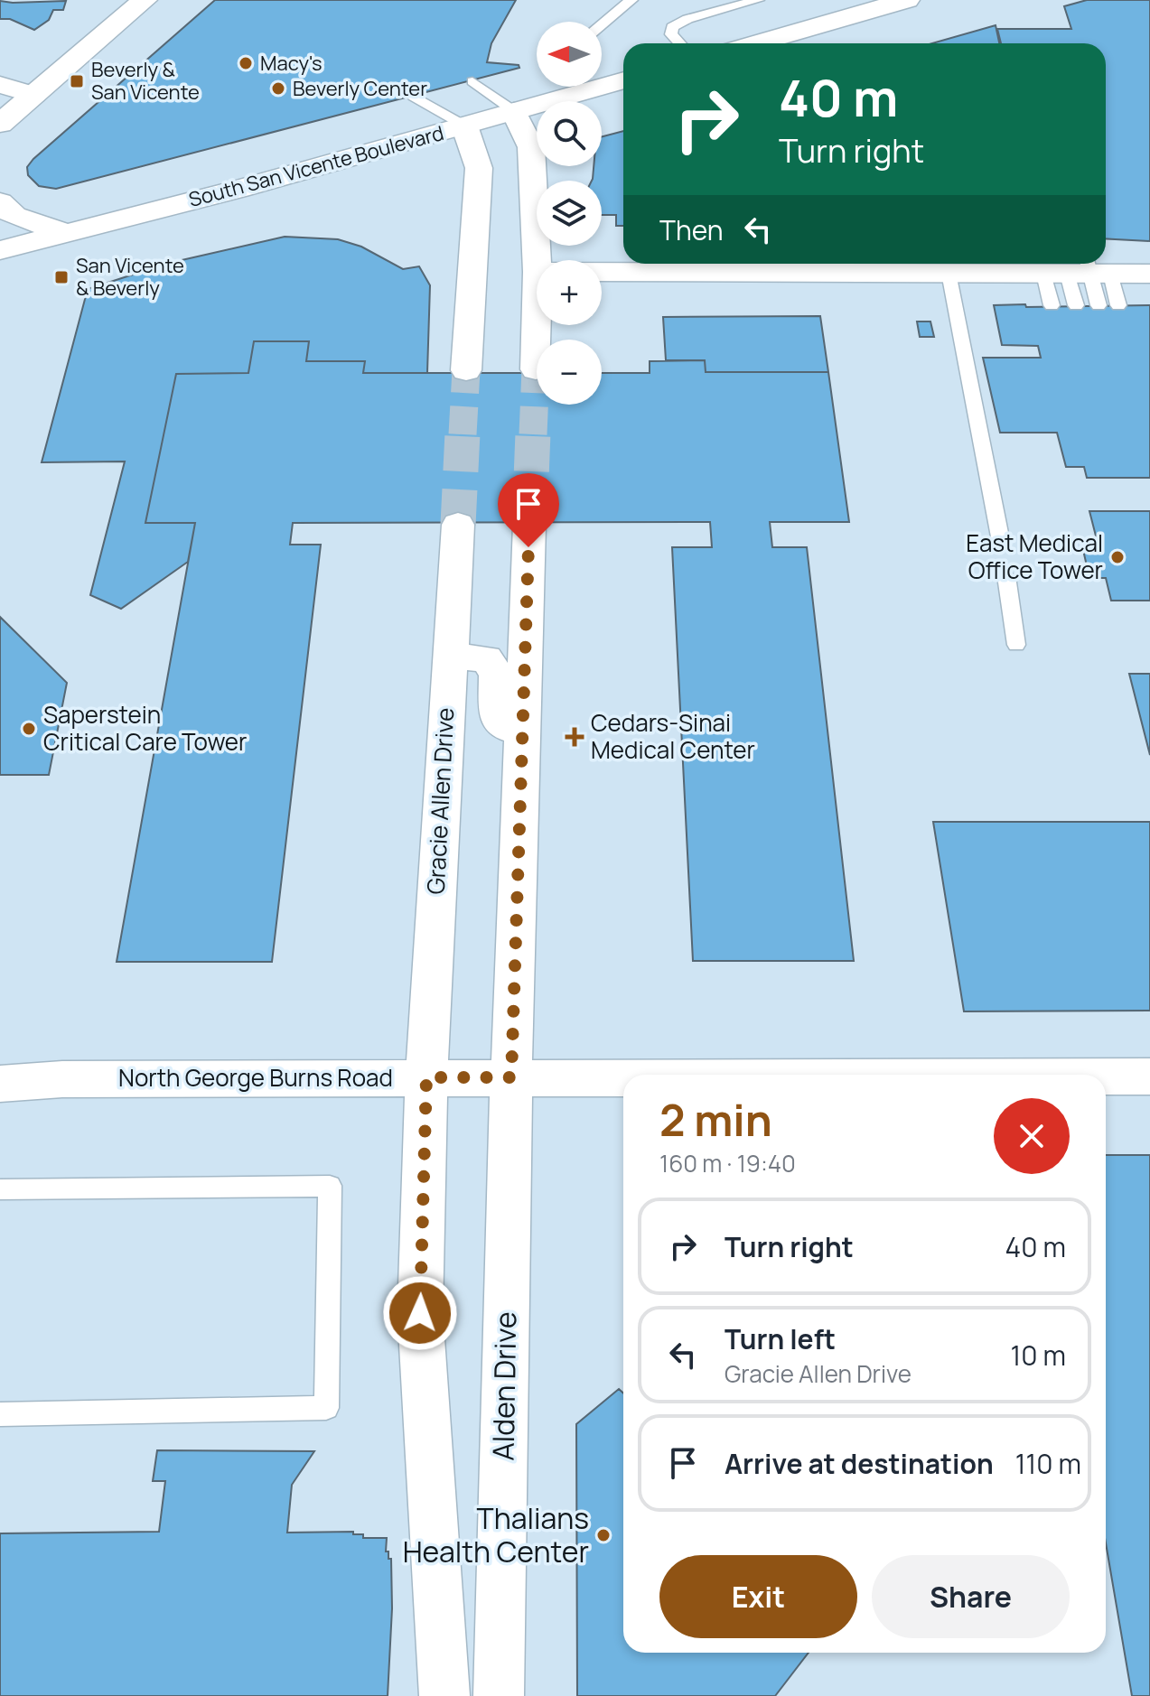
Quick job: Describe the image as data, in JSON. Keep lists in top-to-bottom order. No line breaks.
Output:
{"streets":{"main road":["South San Vicente Boulevard"],"street":["Gracie Allen Drive","North George Burns Road","Alden Drive"]},"crossings":[["Gracie Allen Drive","North George Burns Road"],["North George Burns Road","Alden Drive"]],"places":{"other":["Macy's","Beverly Center","East Medical Office Tower","Saperstein Critical Care Tower","Thalians Health Center"],"transit":["Beverly & San Vicente","San Vicente & Beverly"],"health":["Cedars-Sinai Medical Center"]},"north":"left","page":{"map_buttons":["+","−"],"turn":["40 m","Turn right"],"then":"Then","heading":["2 min","160 m · 19:40"],"list":[{"name":"Turn right","value":"40 m"},{"name":"Turn left","note":"Gracie Allen Drive","value":"10 m"},{"name":"Arrive at destination","value":"110 m"}],"buttons":["Exit","Share"]}}
